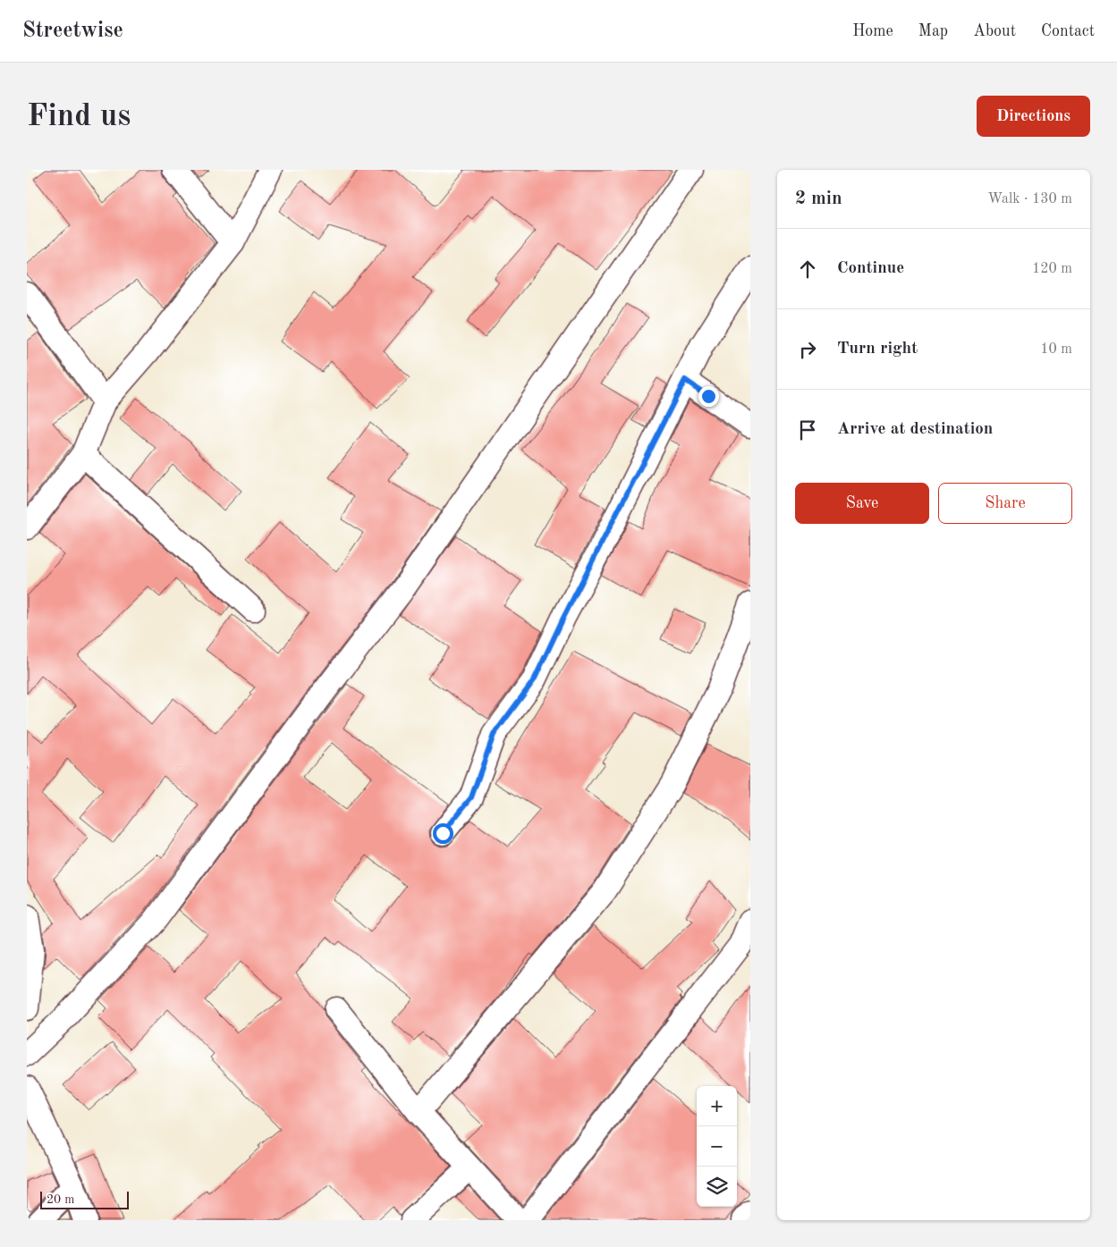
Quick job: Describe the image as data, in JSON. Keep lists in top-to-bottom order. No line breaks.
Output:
{"scale_bar":"20 m","page":{"header":"Streetwise","nav":["Home","Map","About","Contact"],"buttons":["Directions",["Save","Share"]],"title":"Find us","heading":["2 min","Walk · 130 m"],"list":[["Continue","120 m"],["Turn right","10 m"],"Arrive at destination"],"map_buttons":["+","−"],"scale":"20 m"}}
